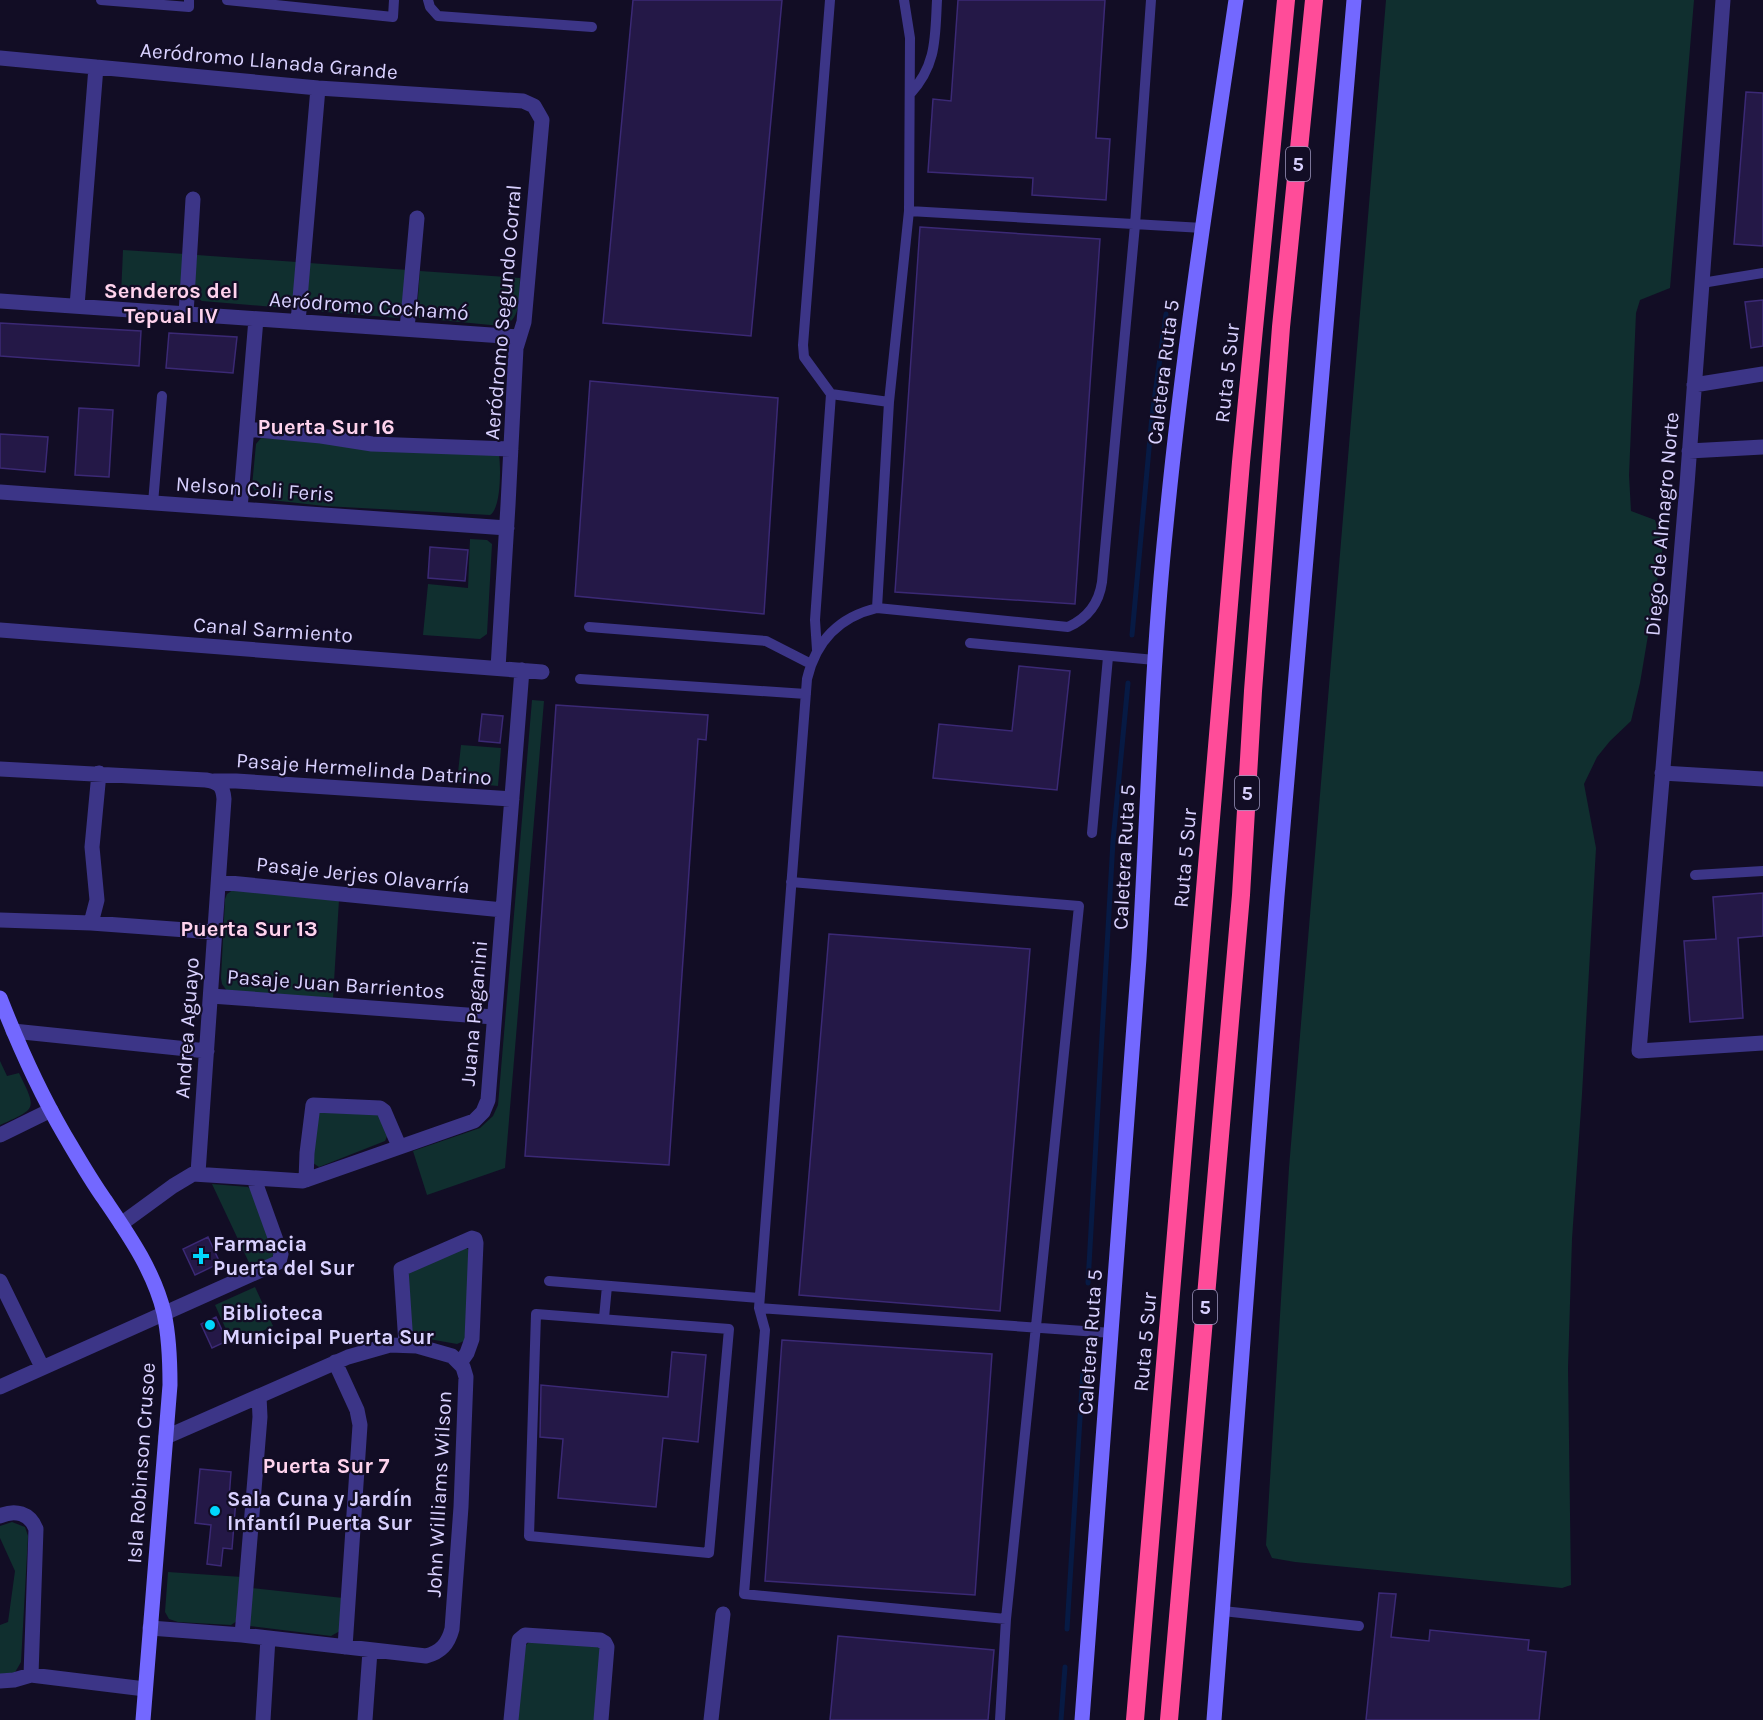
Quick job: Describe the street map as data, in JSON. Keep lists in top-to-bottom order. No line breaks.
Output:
{"streets":{"highway":["5","Ruta 5 Sur"],"street":["Aeródromo Llanada Grande","Aeródromo Cochamó","Aeródromo Segundo Corral","Caletera Ruta 5","Nelson Coli Feris","Diego de Almagro Norte","Canal Sarmiento","Pasaje Hermelinda Datrino","Pasaje Jerjes Olavarría","Pasaje Juan Barrientos","Juana Paganini","Andrea Aguayo","Isla Robinson Crusoe","John Williams Wilson"]},"crossings":[["Aeródromo Llanada Grande","Aeródromo Segundo Corral"],["Aeródromo Cochamó","Aeródromo Segundo Corral"],["Aeródromo Segundo Corral","Nelson Coli Feris"],["Aeródromo Segundo Corral","Canal Sarmiento"],["Canal Sarmiento","Juana Paganini"],["Pasaje Hermelinda Datrino","Juana Paganini"],["Pasaje Hermelinda Datrino","Andrea Aguayo"],["Pasaje Jerjes Olavarría","Juana Paganini"],["Pasaje Jerjes Olavarría","Andrea Aguayo"],["Pasaje Juan Barrientos","Juana Paganini"],["Pasaje Juan Barrientos","Andrea Aguayo"],["Juana Paganini","Andrea Aguayo"],["Isla Robinson Crusoe","John Williams Wilson"]],"districts":["Senderos del Tepual IV","Puerta Sur 16","Puerta Sur 13","Puerta Sur 7"],"places":{"health":["Farmacia Puerta del Sur"],"other":["Biblioteca Municipal Puerta Sur","Sala Cuna y Jardín Infantíl Puerta Sur"]}}
